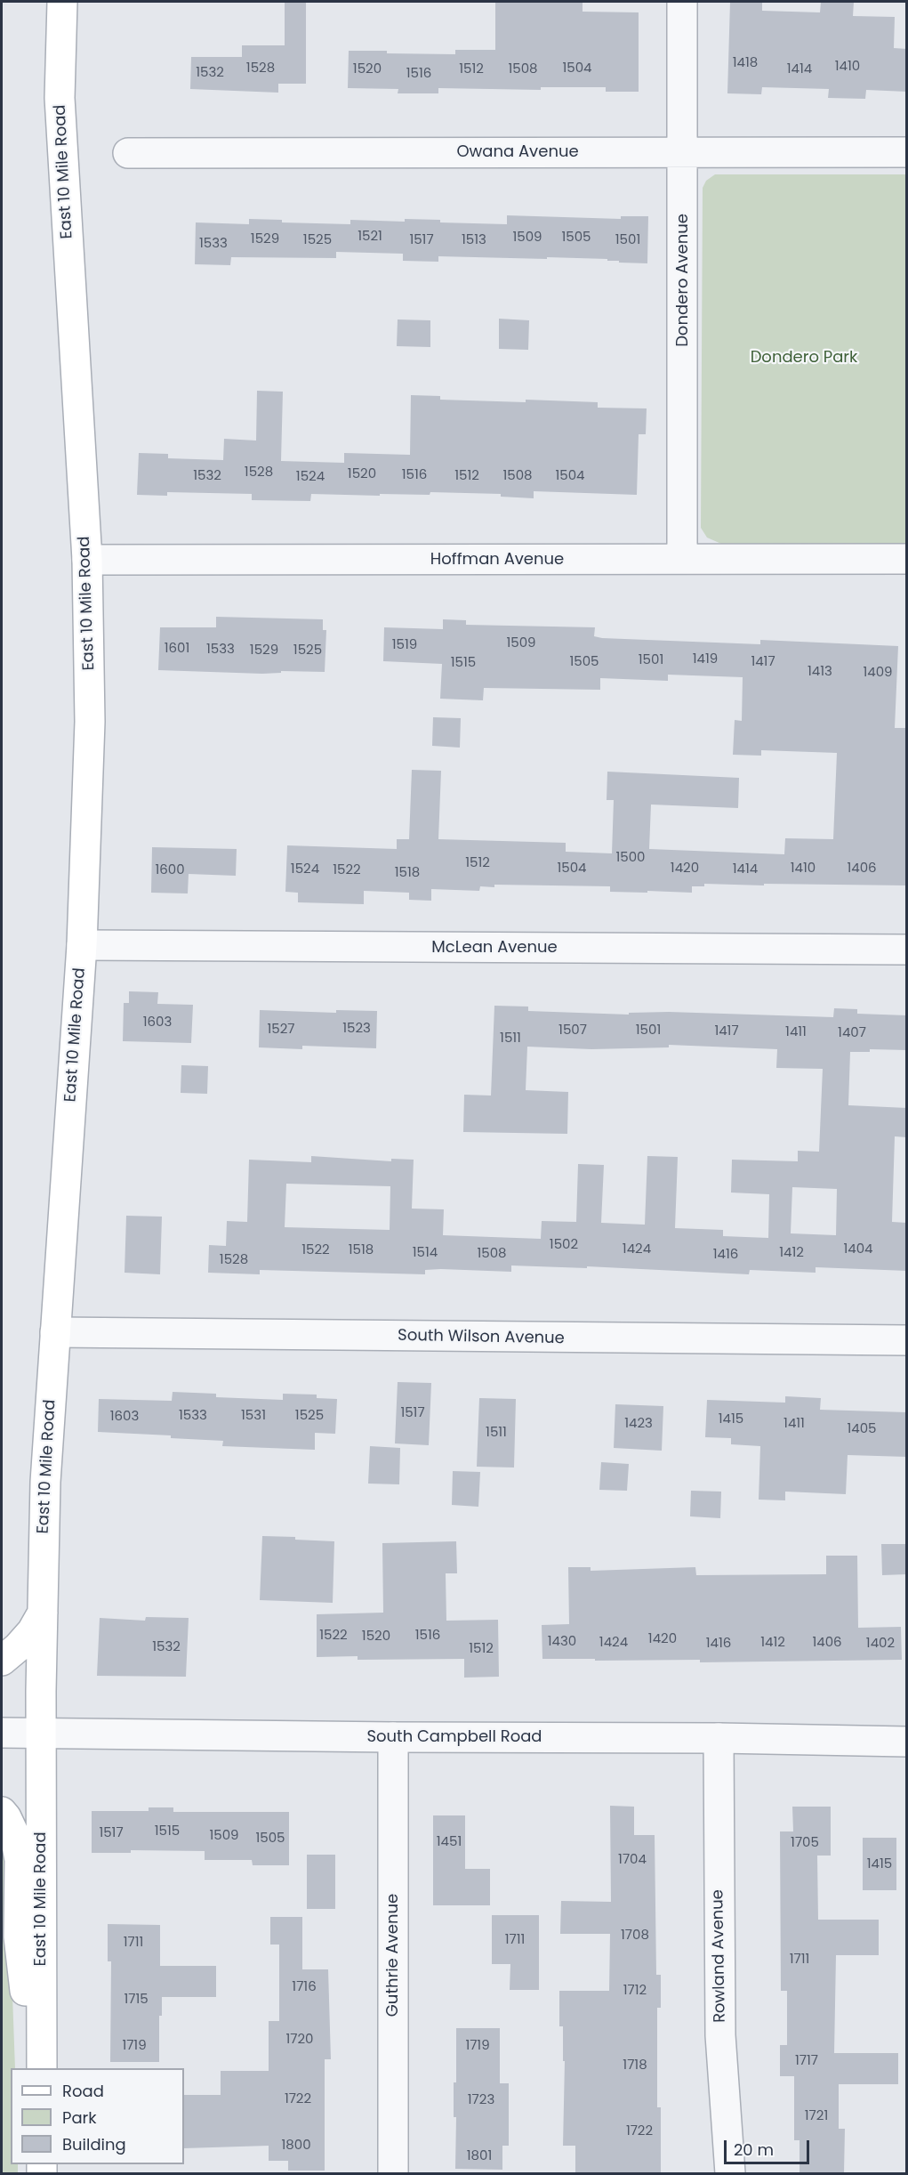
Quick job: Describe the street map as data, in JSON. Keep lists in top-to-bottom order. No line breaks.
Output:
{"streets":{"main road":["East 10 Mile Road"],"street":["Owana Avenue","Dondero Avenue","Hoffman Avenue","McLean Avenue","South Wilson Avenue","South Campbell Road","Guthrie Avenue","Rowland Avenue"]},"crossings":[["Owana Avenue","Dondero Avenue"],["East 10 Mile Road","Hoffman Avenue"],["East 10 Mile Road","McLean Avenue"],["East 10 Mile Road","South Wilson Avenue"],["East 10 Mile Road","South Campbell Road"],["Dondero Avenue","Hoffman Avenue"],["South Campbell Road","Guthrie Avenue"],["South Campbell Road","Rowland Avenue"]],"parks":["Dondero Park"],"house_numbers":["1418","1410","1528","1504","1520","1512","1508","1414","1532","1516","1521","1509","1505","1529","1525","1517","1513","1501","1533","1528","1520","1516","1532","1512","1508","1504","1524","1509","1519","1601","1533","1529","1525","1419","1501","1505","1417","1515","1413","1409","1500","1512","1504","1420","1410","1406","1524","1414","1600","1522","1518","1603","1523","1527","1507","1501","1417","1411","1407","1511","1502","1424","1404","1522","1518","1514","1412","1508","1416","1528","1517","1533","1531","1525","1603","1415","1423","1411","1405","1511","1522","1516","1520","1420","1430","1424","1412","1406","1416","1402","1532","1512","1515","1517","1509","1505","1451","1705","1704","1415","1708","1711","1711","1711","1716","1712","1715","1720","1719","1719","1717","1718","1722","1723","1721","1722","1800","1801"],"legend":["Road","Park","Building"],"scale_bar":"20 m"}
